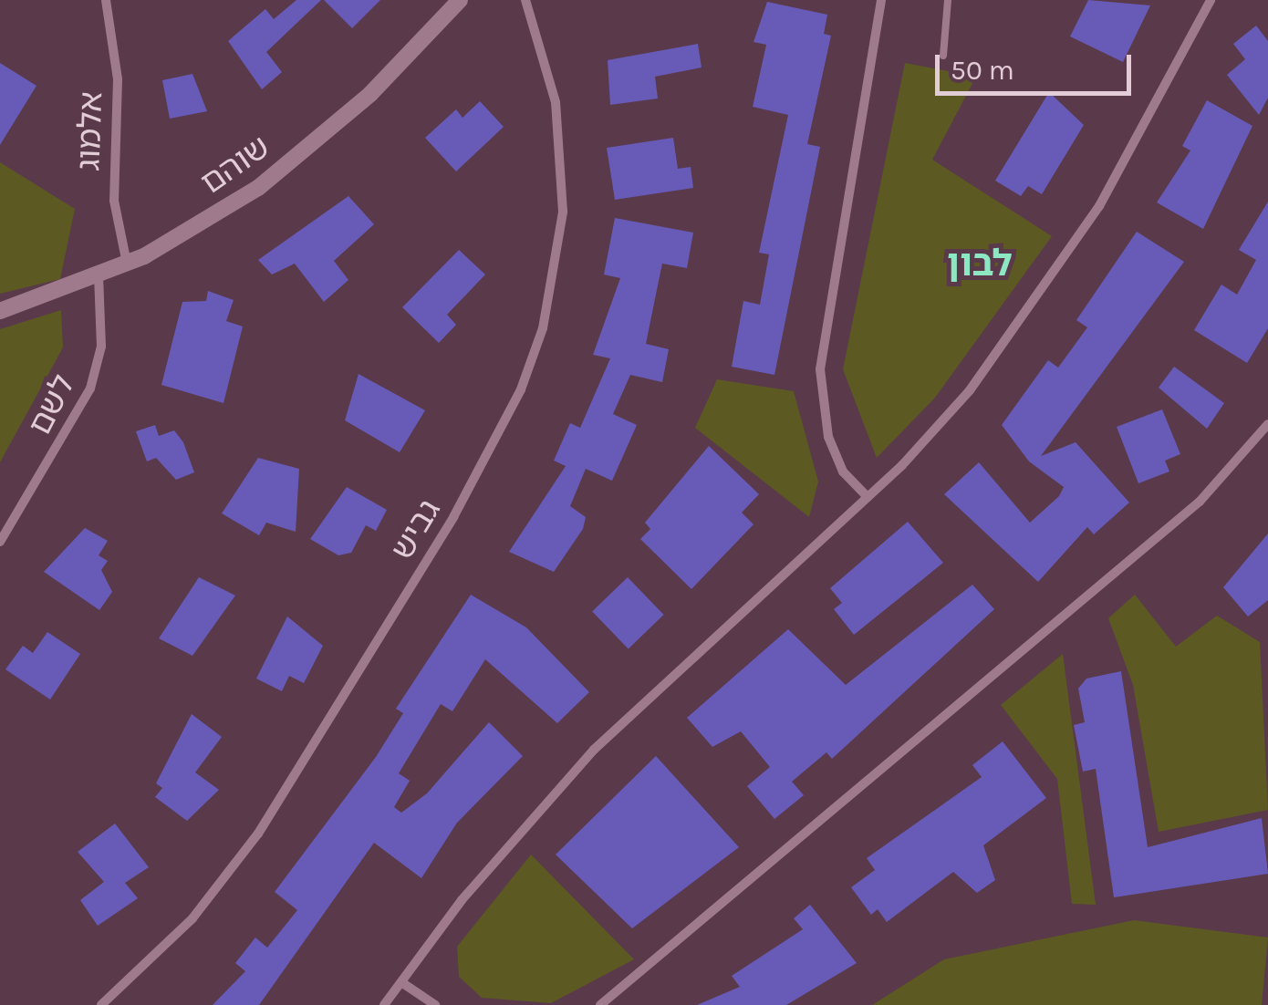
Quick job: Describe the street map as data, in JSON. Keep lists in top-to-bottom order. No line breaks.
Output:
{"streets":{"street":["אלמוג","שוהם","לשם","גביש"]},"crossings":[["אלמוג","שוהם"],["שוהם","לשם"]],"districts":["לבון"],"scale_bar":"50 m"}
